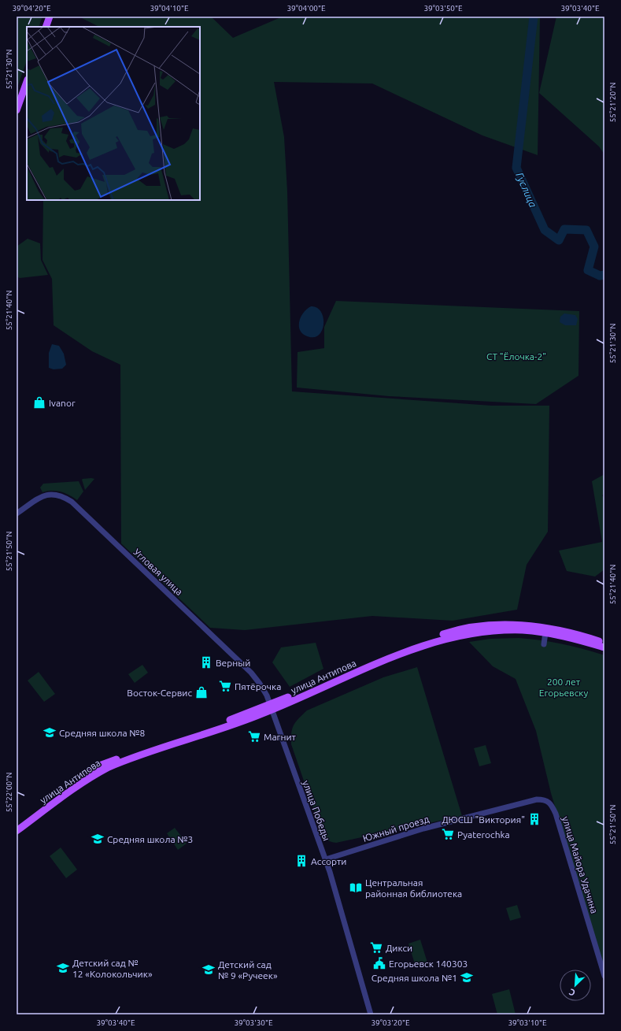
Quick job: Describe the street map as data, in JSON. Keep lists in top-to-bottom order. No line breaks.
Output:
{"streets":{"main road":["улица Антипова"],"street":["Угловая улица","улица Победы","Южный проезд","улица Майора Удачина"]},"crossings":[["Угловая улица","улица Антипова"],["Угловая улица","улица Победы"],["улица Антипова","улица Победы"],["улица Победы","Южный проезд"],["Южный проезд","улица Майора Удачина"]],"water":["Гуслица"],"parks":["СТ \"Ёлочка-2\"","200 лет Егорьевску"],"places":{"shop":["Ivanor","Восток-Сервис"],"building":["Верный","ДЮСШ \"Виктория\"","Ассорти"],"supermarket":["Пятёрочка","Магнит","Pyaterochka","Дикси"],"school or university":["Средняя школа №8","Средняя школа №3","Детский сад № 12 «Колокольчик»","Детский сад № 9 «Ручеек»","Средняя школа №1"],"library":["Центральная районная библиотека"],"public building":["Егорьевск 140303"]},"north":"bottom left","coordinates":["39°04'20\"E","39°04'10\"E","39°04'00\"E","39°03'50\"E","39°03'40\"E","55°21'30\"N","55°21'20\"N","55°21'40\"N","55°21'50\"N","55°22'00\"N","39°03'30\"E","39°03'20\"E","39°03'10\"E"]}
